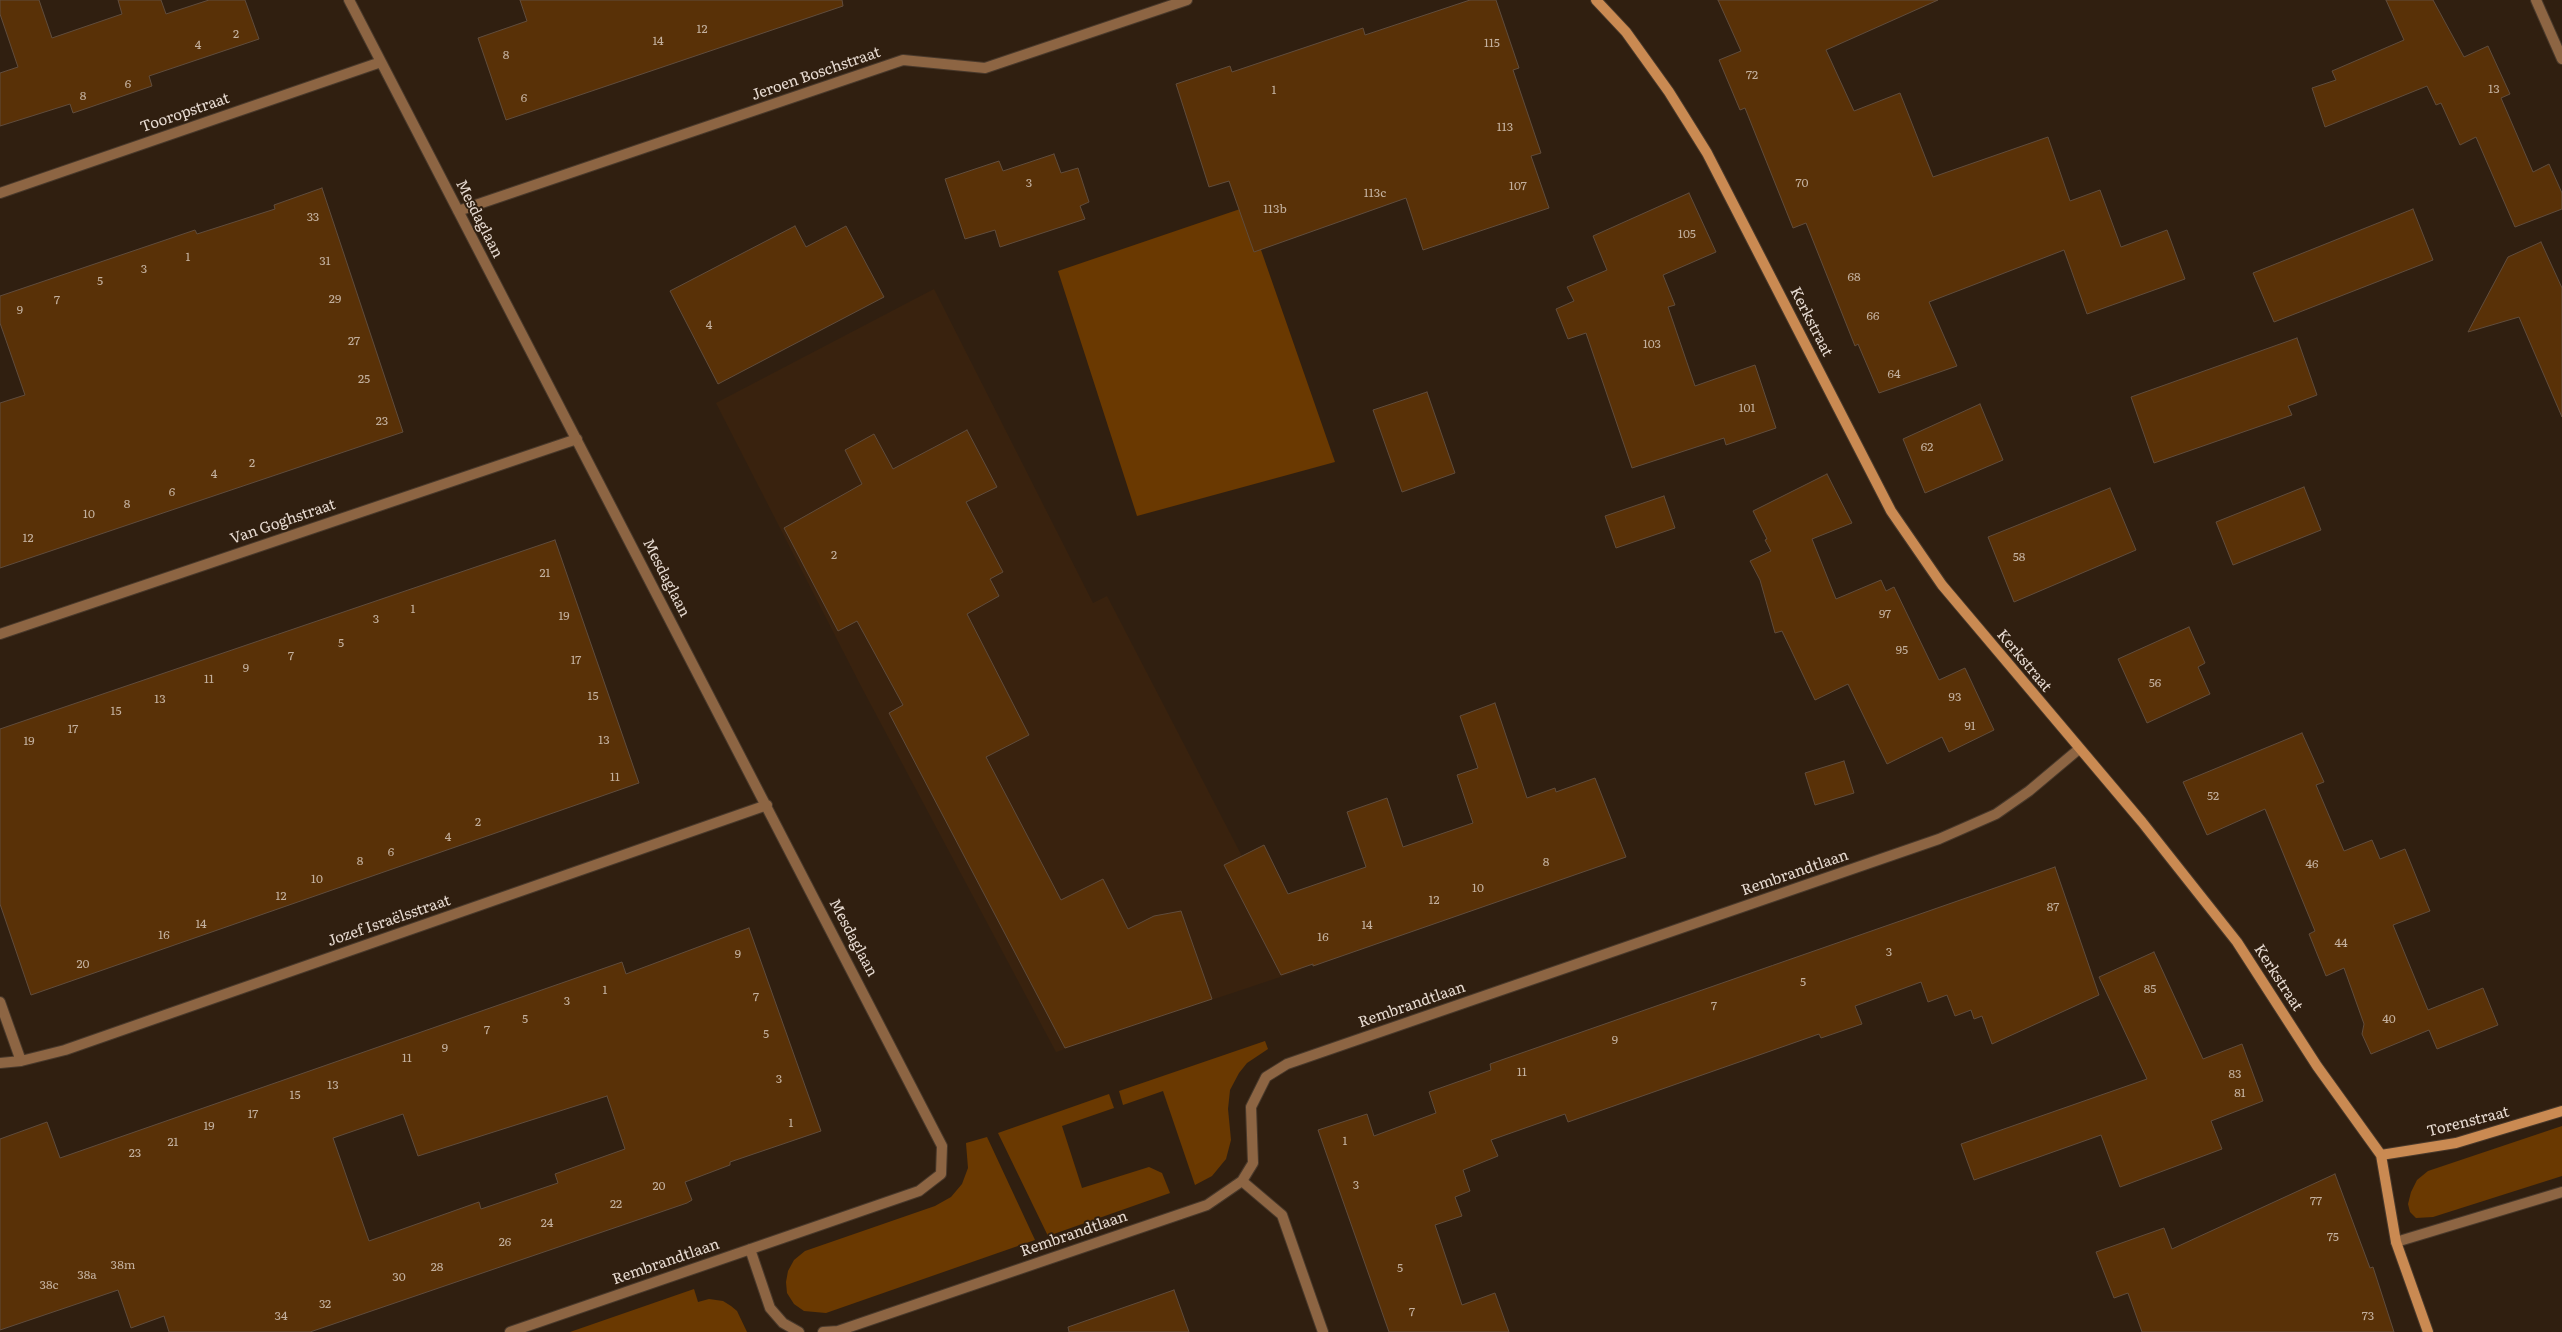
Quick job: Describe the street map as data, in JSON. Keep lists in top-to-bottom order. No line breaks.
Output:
{"streets":{"street":["Jeroen Boschstraat","Tooropstraat","Mesdaglaan","Kerkstraat","Van Goghstraat","Rembrandtlaan","Jozef Israëlsstraat","Torenstraat"]},"crossings":[["Jeroen Boschstraat","Mesdaglaan"],["Tooropstraat","Mesdaglaan"],["Mesdaglaan","Van Goghstraat"],["Mesdaglaan","Rembrandtlaan"],["Mesdaglaan","Jozef Israëlsstraat"],["Kerkstraat","Rembrandtlaan"],["Kerkstraat","Torenstraat"]],"house_numbers":["12","2","14","115","4","8","72","6","13","1","8","6","113","3","70","107","113c","113b","33","105","1","31","3","68","5","29","7","9","66","4","27","103","64","25","101","23","62","2","4","6","8","10","12","2","58","21","1","97","19","3","5","95","7","17","9","11","56","15","93","13","15","91","17","13","19","11","52","2","4","6","8","8","46","10","10","12","12","87","14","14","16","16","44","3","9","20","5","85","1","7","3","7","5","40","7","5","9","9","11","11","83","3","13","81","15","17","1","19","1","21","23","3","20","77","22","24","75","26","38m","28","5","38a","30","38c","32","7","34","73"]}
